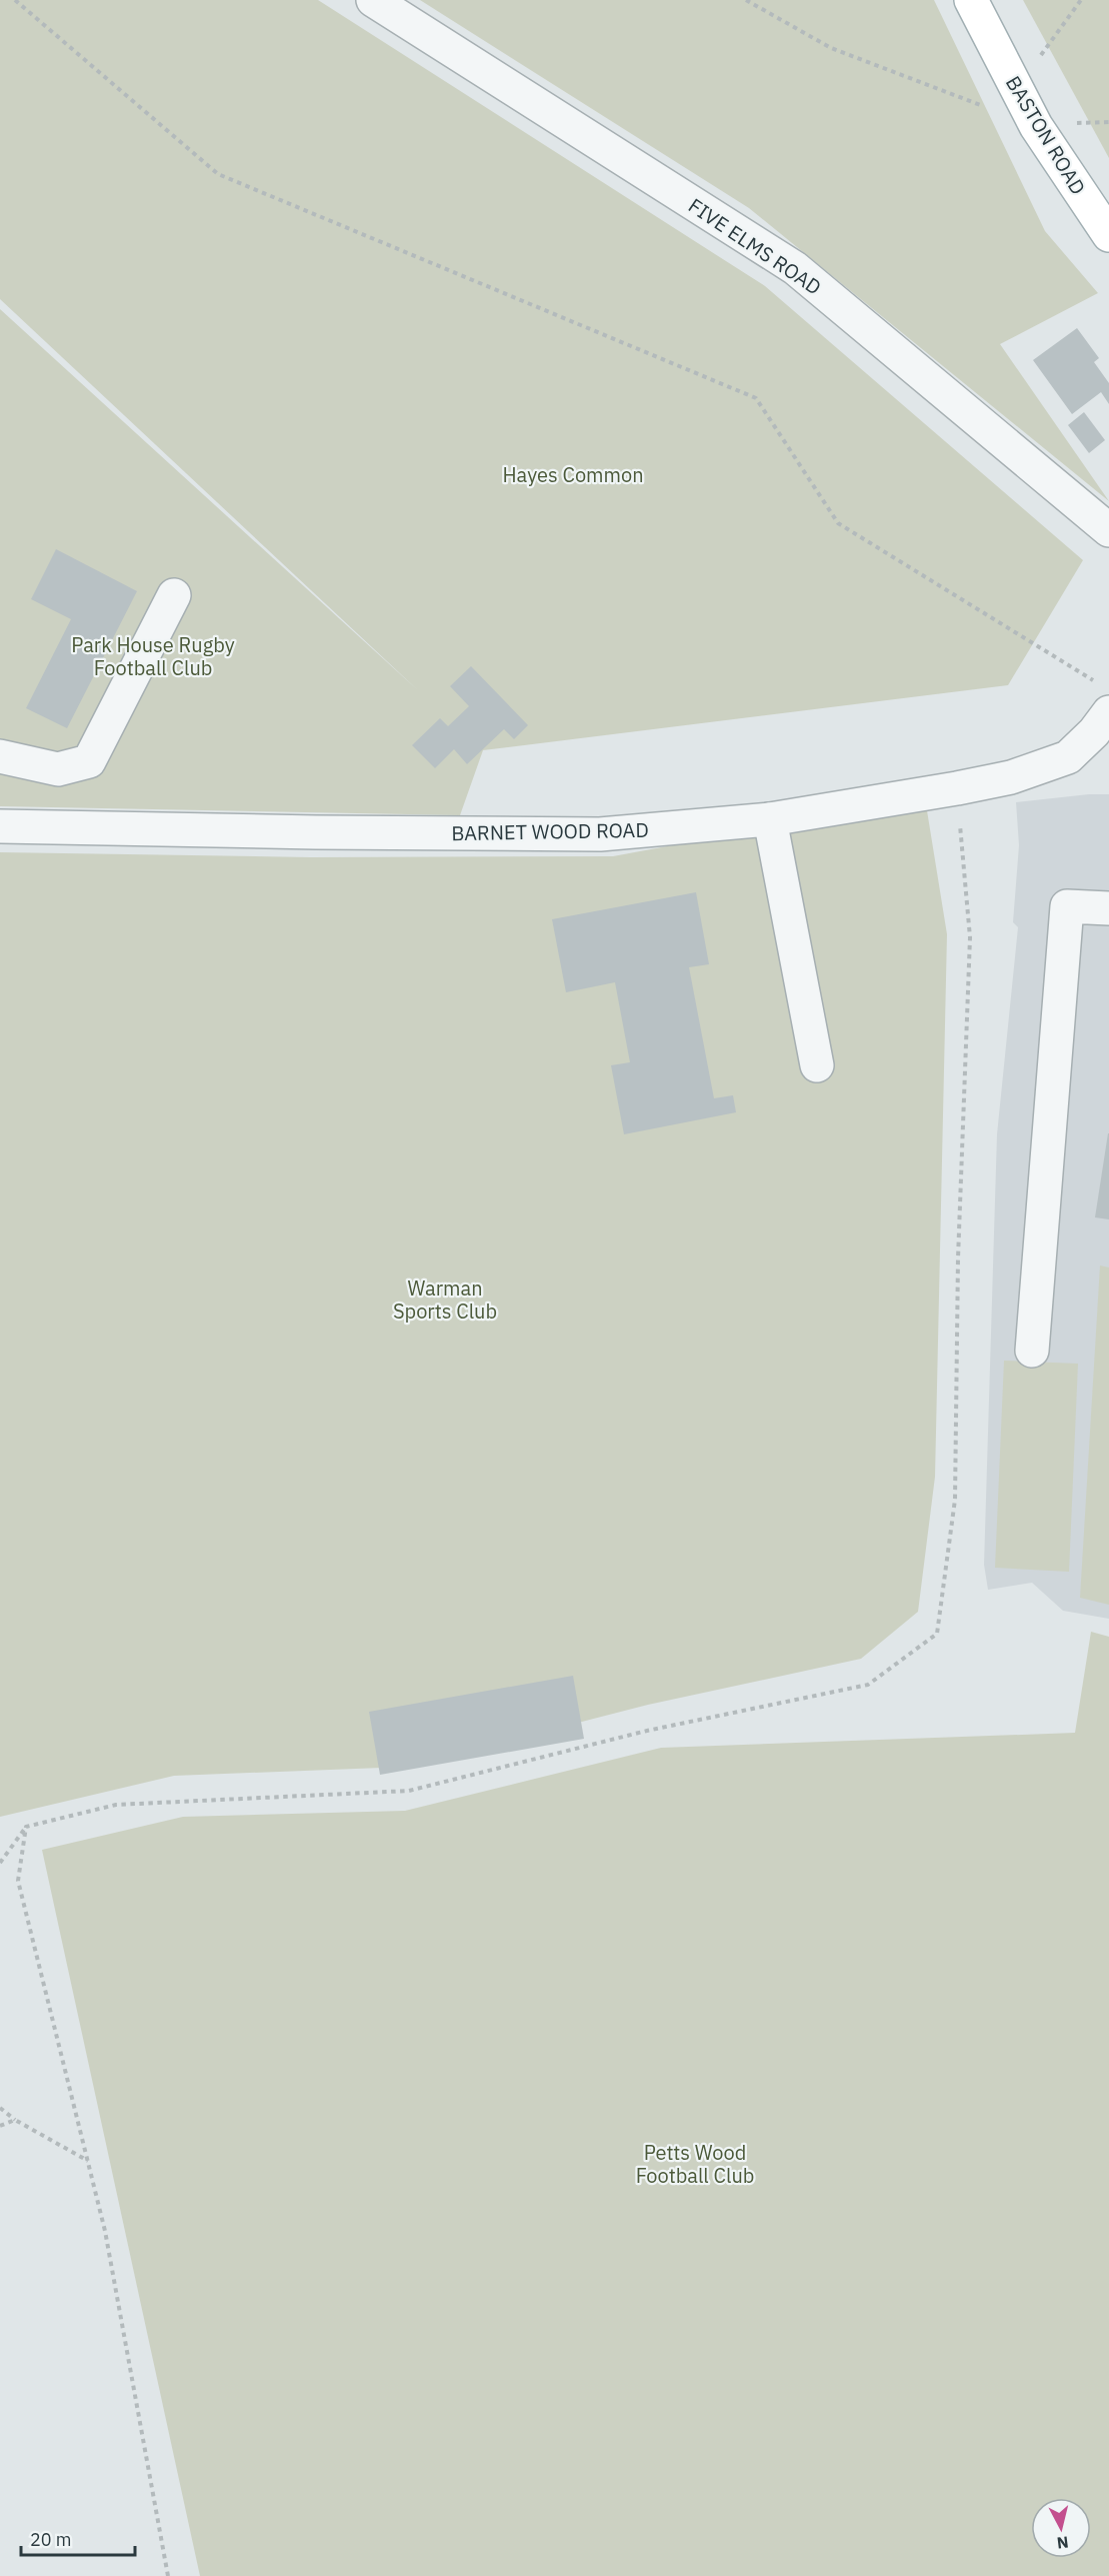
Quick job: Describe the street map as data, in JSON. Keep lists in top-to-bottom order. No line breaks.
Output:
{"streets":{"main road":["BASTON ROAD"],"street":["FIVE ELMS ROAD","BARNET WOOD ROAD"]},"parks":["Hayes Common","Park House Rugby Football Club","Warman Sports Club","Petts Wood Football Club"],"scale_bar":"20 m","north":"bottom"}
